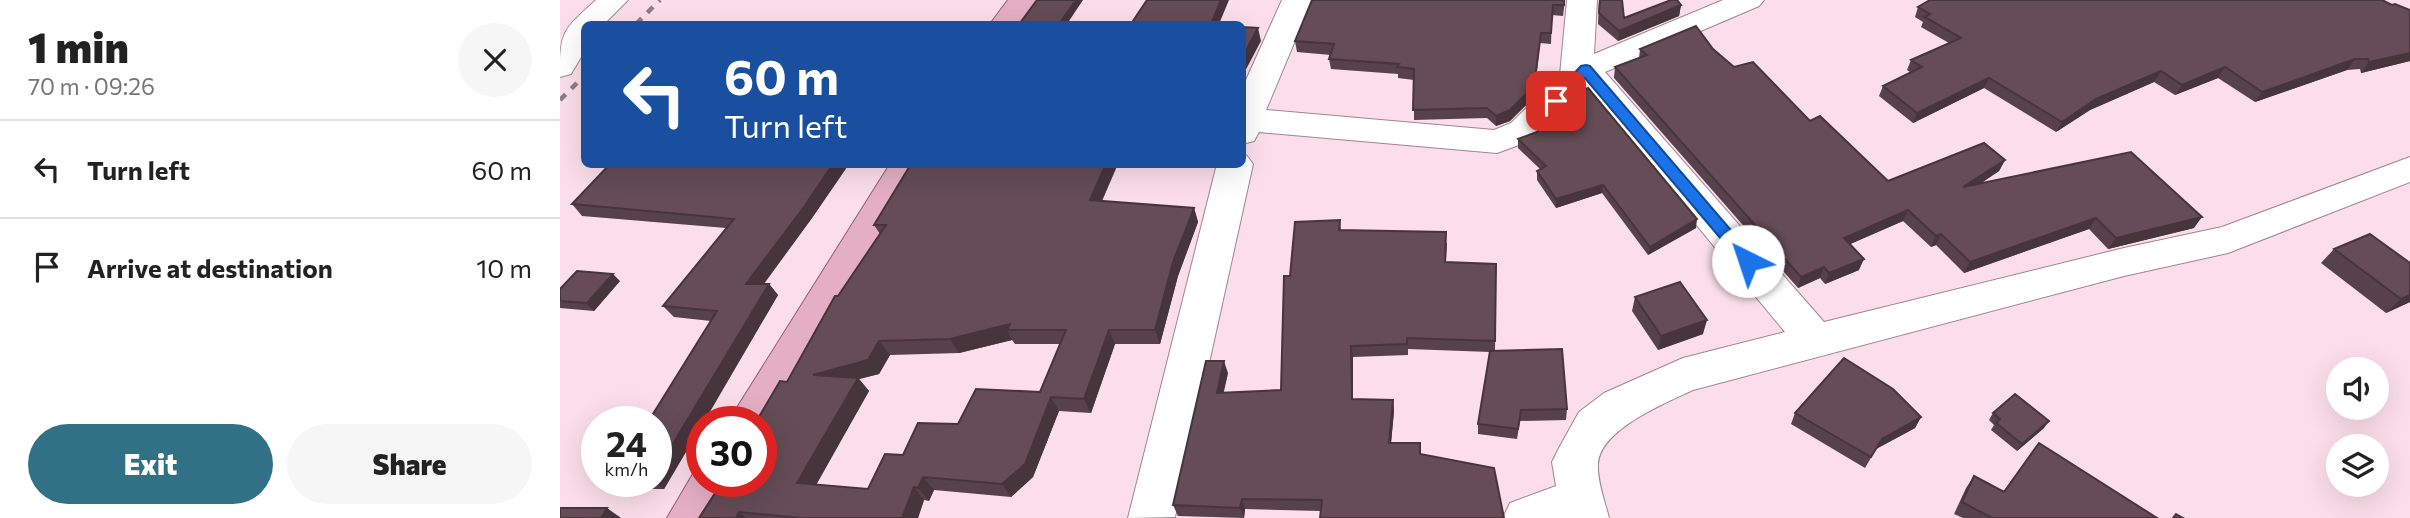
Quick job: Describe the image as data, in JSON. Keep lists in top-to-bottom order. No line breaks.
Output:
{"page":{"heading":["1 min","70 m · 09:26"],"turn":["60 m","Turn left"],"list":[{"name":"Turn left","value":"60 m"},{"name":"Arrive at destination","value":"10 m"}],"speed":"24 km/h","limit":"30","buttons":["Exit","Share"]}}
